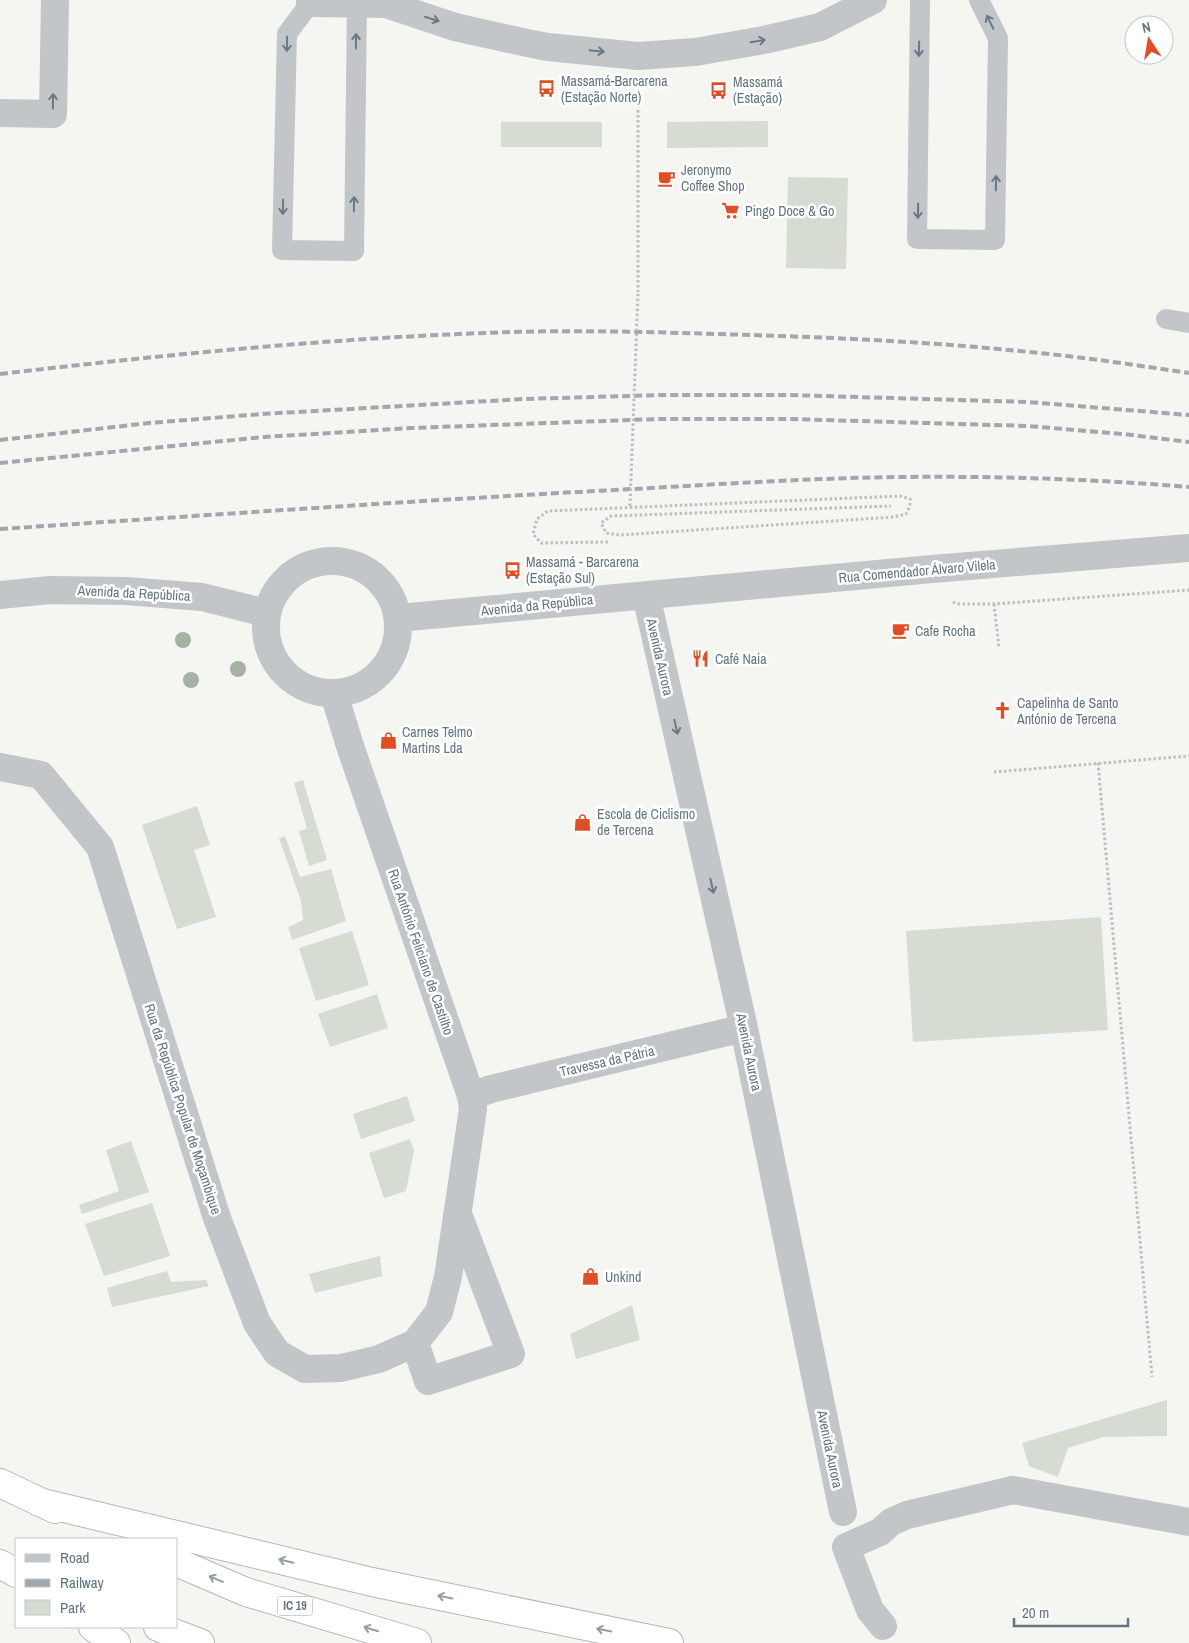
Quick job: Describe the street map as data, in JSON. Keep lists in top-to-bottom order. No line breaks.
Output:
{"streets":{"highway":["IC 19"],"street":["Rua Comendador Álvaro Vilela","Avenida da República","Avenida Aurora","Rua António Feliciano de Castilho","Travessa da Pátria","Rua da República Popular de Moçambique"]},"crossings":[["Rua Comendador Álvaro Vilela","Avenida da República"],["Rua Comendador Álvaro Vilela","Avenida Aurora"],["Avenida da República","Avenida Aurora"],["Avenida da República","Rua António Feliciano de Castilho"],["Avenida Aurora","Travessa da Pátria"],["Rua António Feliciano de Castilho","Travessa da Pátria"],["Rua António Feliciano de Castilho","Rua da República Popular de Moçambique"]],"one_way":["Avenida Aurora"],"places":{"bus stop":["Massamá-Barcarena (Estação Norte)","Massamá (Estação)","Massamá - Barcarena (Estação Sul)"],"cafe":["Jeronymo Coffee Shop","Cafe Rocha"],"supermarket":["Pingo Doce & Go"],"restaurant":["Café Naia"],"church":["Capelinha de Santo António de Tercena"],"shop":["Carnes Telmo Martins Lda","Escola de Ciclismo de Tercena","Unkind"]},"legend":["Road","Railway","Park"],"scale_bar":"20 m","north":"top"}
